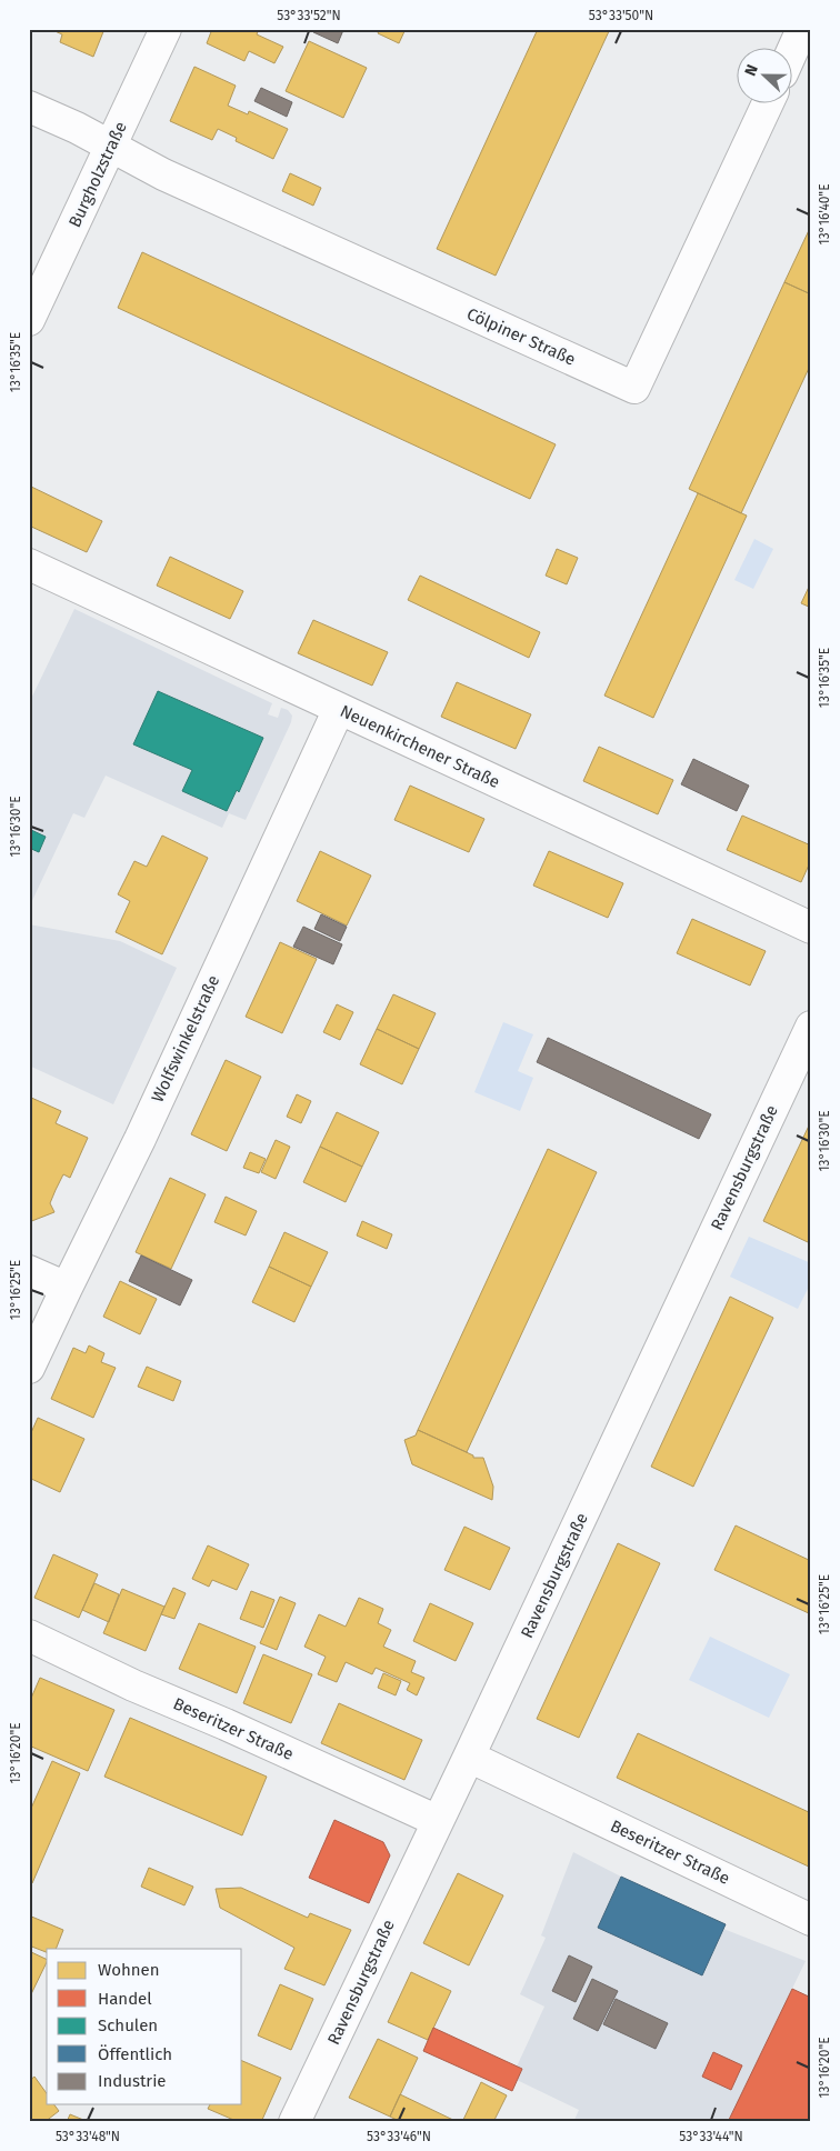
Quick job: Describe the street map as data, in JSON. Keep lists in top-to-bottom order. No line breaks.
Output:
{"streets":{"street":["Burgholzstraße","Cölpiner Straße","Neuenkirchener Straße","Wolfswinkelstraße","Ravensburgstraße","Beseritzer Straße"]},"crossings":[["Burgholzstraße","Cölpiner Straße"],["Neuenkirchener Straße","Wolfswinkelstraße"],["Ravensburgstraße","Beseritzer Straße"]],"legend":["Wohnen","Handel","Schulen","Öffentlich","Industrie"],"north":"left","coordinates":["53°33'52\"N","53°33'50\"N","13°16'40\"E","13°16'35\"E","13°16'30\"E","13°16'25\"E","13°16'20\"E","53°33'48\"N","53°33'46\"N","53°33'44\"N"]}
